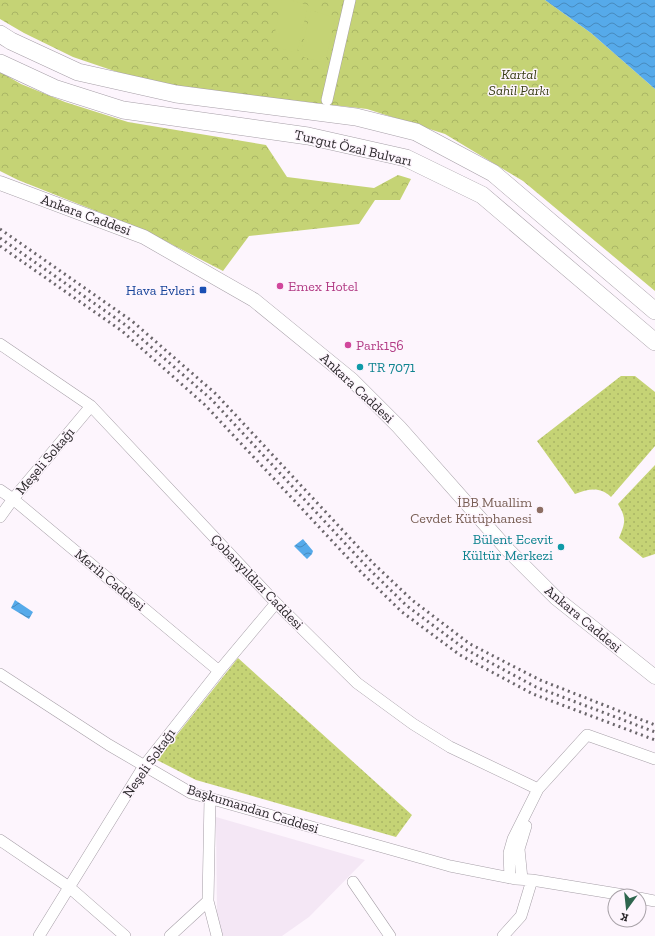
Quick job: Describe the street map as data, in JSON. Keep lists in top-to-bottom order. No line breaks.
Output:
{"streets":{"highway":["Turgut Özal Bulvarı"],"main road":["Ankara Caddesi"],"street":["Meşeli Sokağı","Merih Caddesi","Çobanyıldızı Caddesi","Neşeli Sokağı","Başkumandan Caddesi"]},"crossings":[["Meşeli Sokağı","Merih Caddesi"],["Meşeli Sokağı","Çobanyıldızı Caddesi"],["Merih Caddesi","Neşeli Sokağı"],["Çobanyıldızı Caddesi","Neşeli Sokağı"],["Neşeli Sokağı","Başkumandan Caddesi"]],"parks":["Kartal Sahil Parkı"],"places":{"other":["Emex Hotel","Park156","TR 7071","İBB Muallim Cevdet Kütüphanesi","Bülent Ecevit Kültür Merkezi"],"transit":["Hava Evleri"]},"north":"bottom"}
